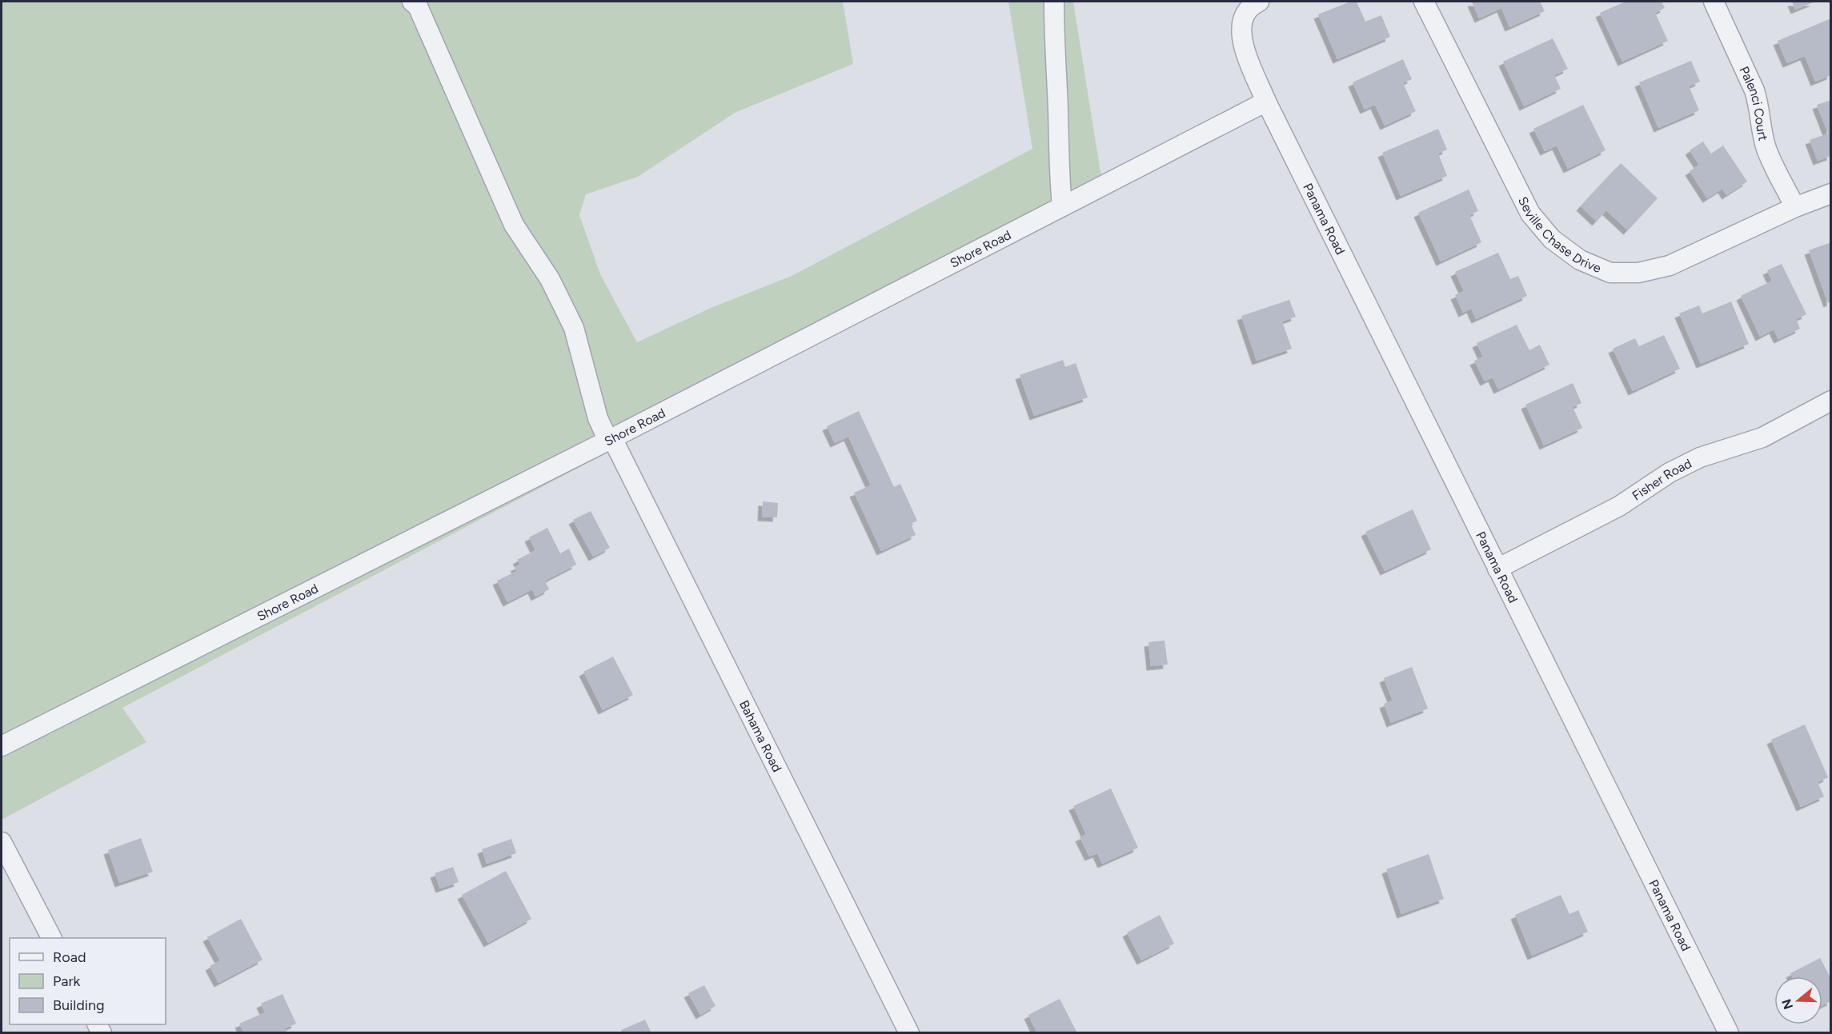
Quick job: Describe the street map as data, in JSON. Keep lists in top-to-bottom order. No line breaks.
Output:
{"streets":{"street":["Palenci Court","Panama Road","Seville Chase Drive","Shore Road","Fisher Road","Bahama Road"]},"crossings":[["Palenci Court","Seville Chase Drive"],["Panama Road","Shore Road"],["Panama Road","Fisher Road"],["Shore Road","Bahama Road"]],"legend":["Road","Park","Building"],"north":"left"}
